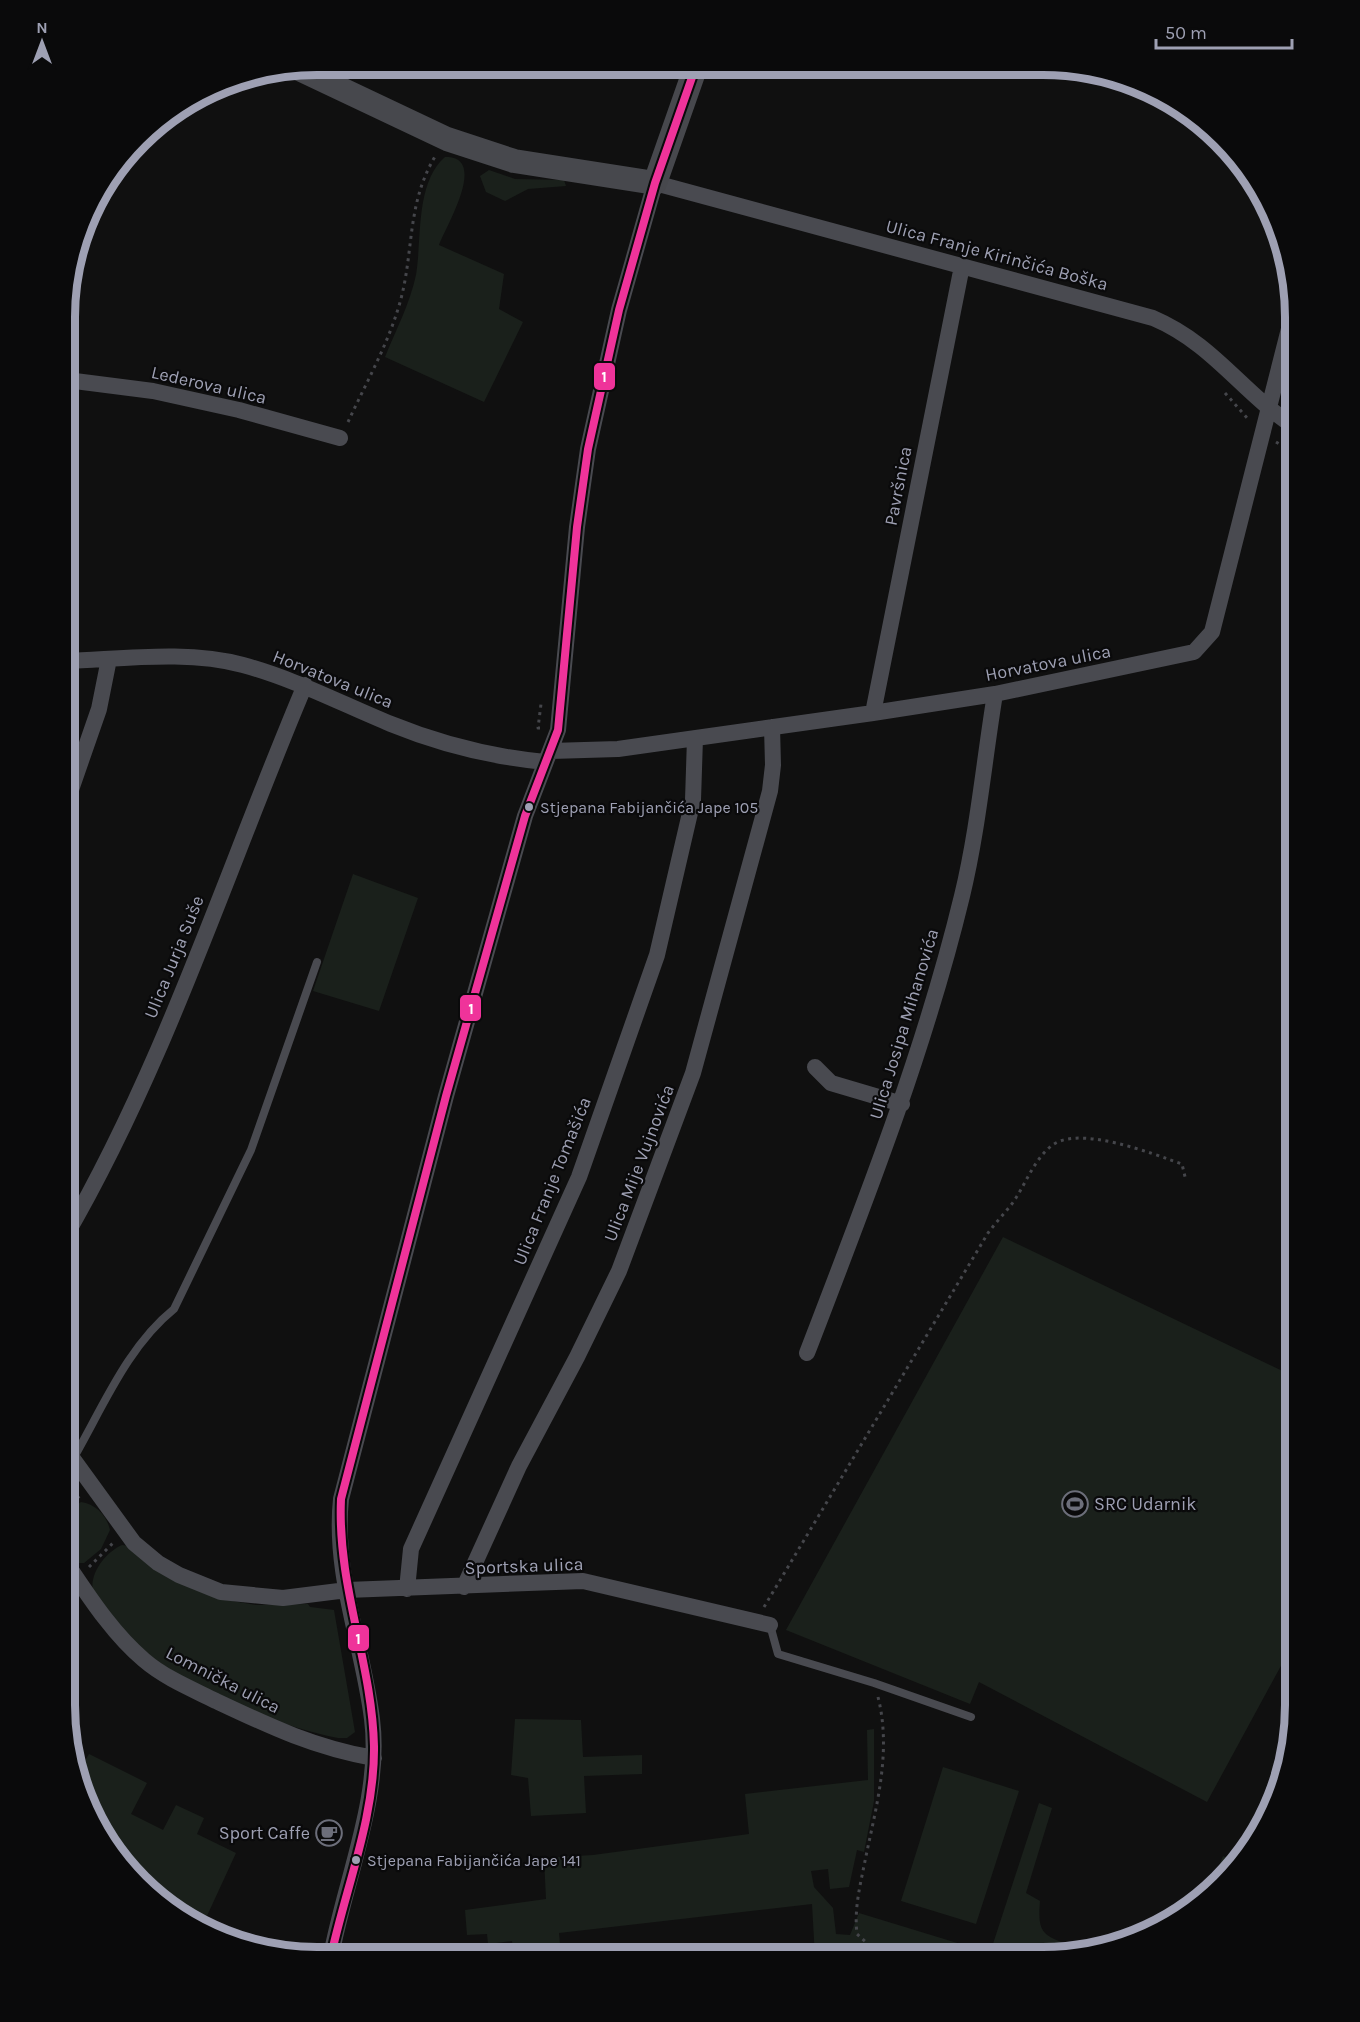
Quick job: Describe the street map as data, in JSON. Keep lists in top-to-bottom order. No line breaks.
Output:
{"streets":{"street":["Ulica Franje Kirinčića Boška","Lederova ulica","Pavršnica","Horvatova ulica","Ulica Jurja Suše","Ulica Josipa Mihanovića","Ulica Mije Vujnovića","Ulica Franje Tomašića","Sportska ulica","Lomnička ulica"]},"crossings":[["Ulica Franje Kirinčića Boška","Pavršnica"],["Ulica Franje Kirinčića Boška","Horvatova ulica"],["Pavršnica","Horvatova ulica"],["Horvatova ulica","Ulica Jurja Suše"],["Horvatova ulica","Ulica Josipa Mihanovića"],["Horvatova ulica","Ulica Mije Vujnovića"],["Horvatova ulica","Ulica Franje Tomašića"],["Ulica Mije Vujnovića","Sportska ulica"],["Ulica Franje Tomašića","Sportska ulica"]],"places":{"other":["Stjepana Fabijančića Jape 105","Stjepana Fabijančića Jape 141"],"sports":["SRC Udarnik"],"cafe":["Sport Caffe"]},"lines":["transit line 1"],"scale_bar":"50 m","north":"top"}
